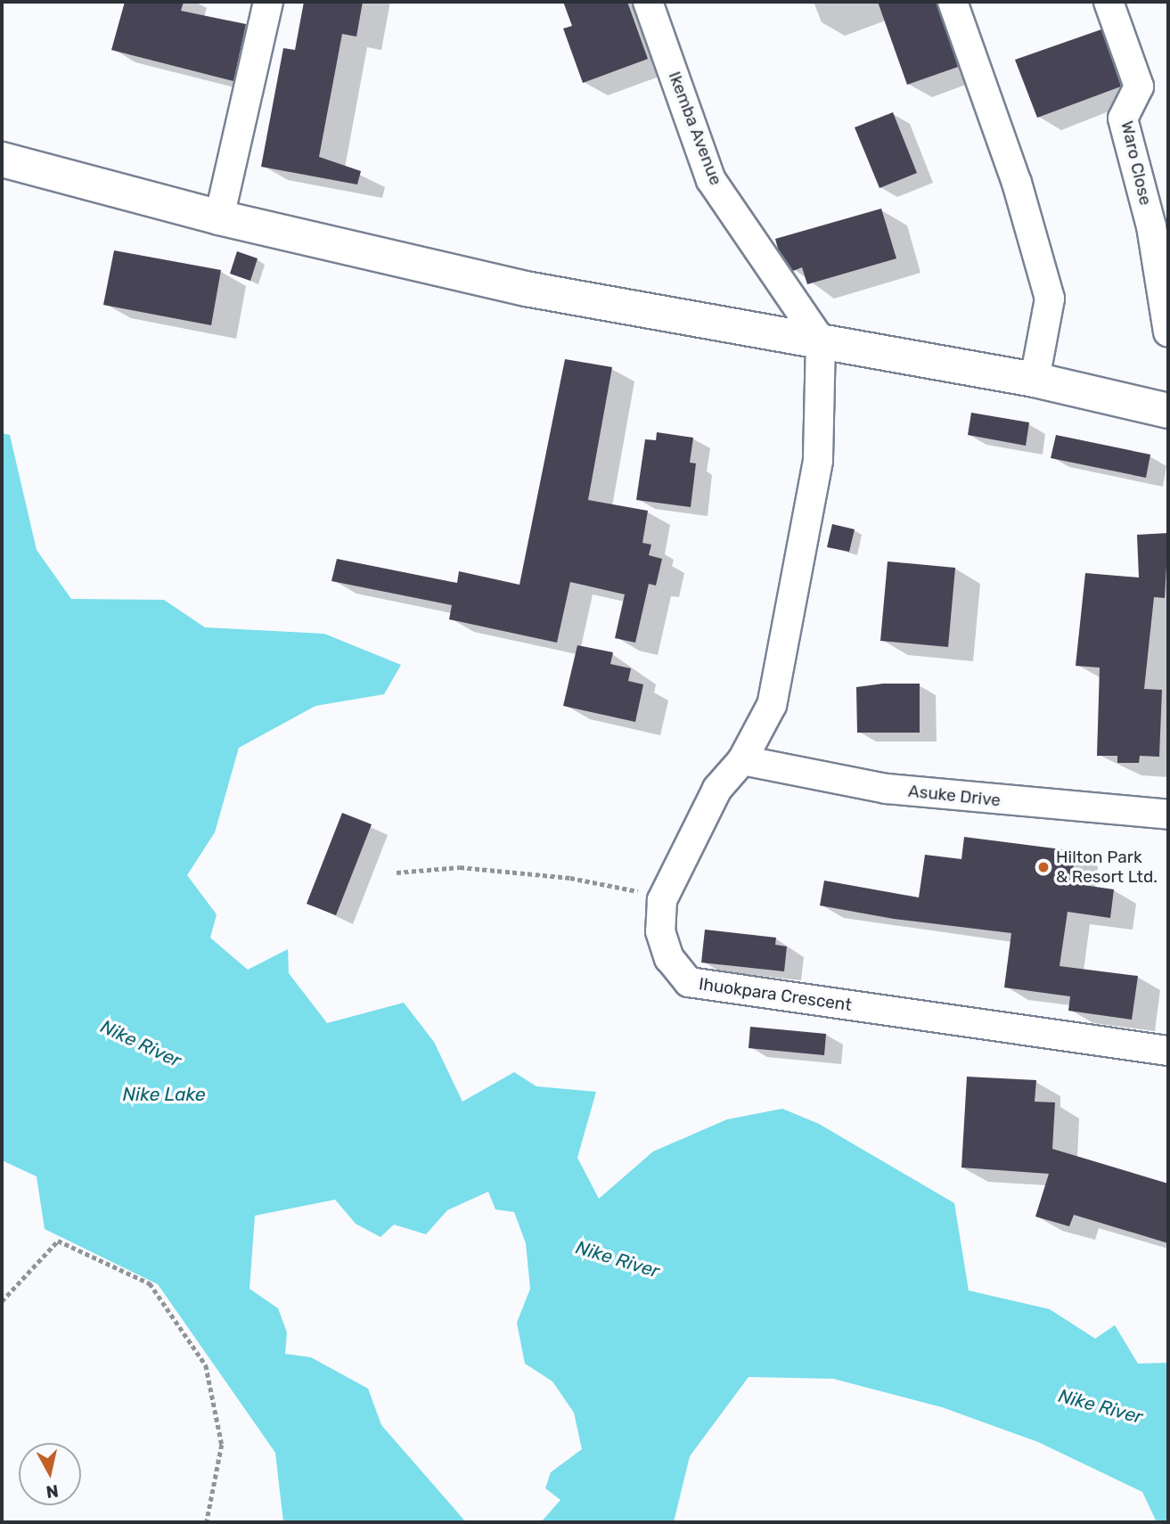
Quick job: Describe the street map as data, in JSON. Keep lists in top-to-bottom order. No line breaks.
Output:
{"streets":{"street":["Ikemba Avenue","Waro Close","Asuke Drive","Ihuokpara Crescent"]},"crossings":[["Ikemba Avenue","Ihuokpara Crescent"],["Asuke Drive","Ihuokpara Crescent"]],"water":["Nike River","Nike Lake"],"places":["Hilton Park & Resort Ltd."],"north":"bottom"}
